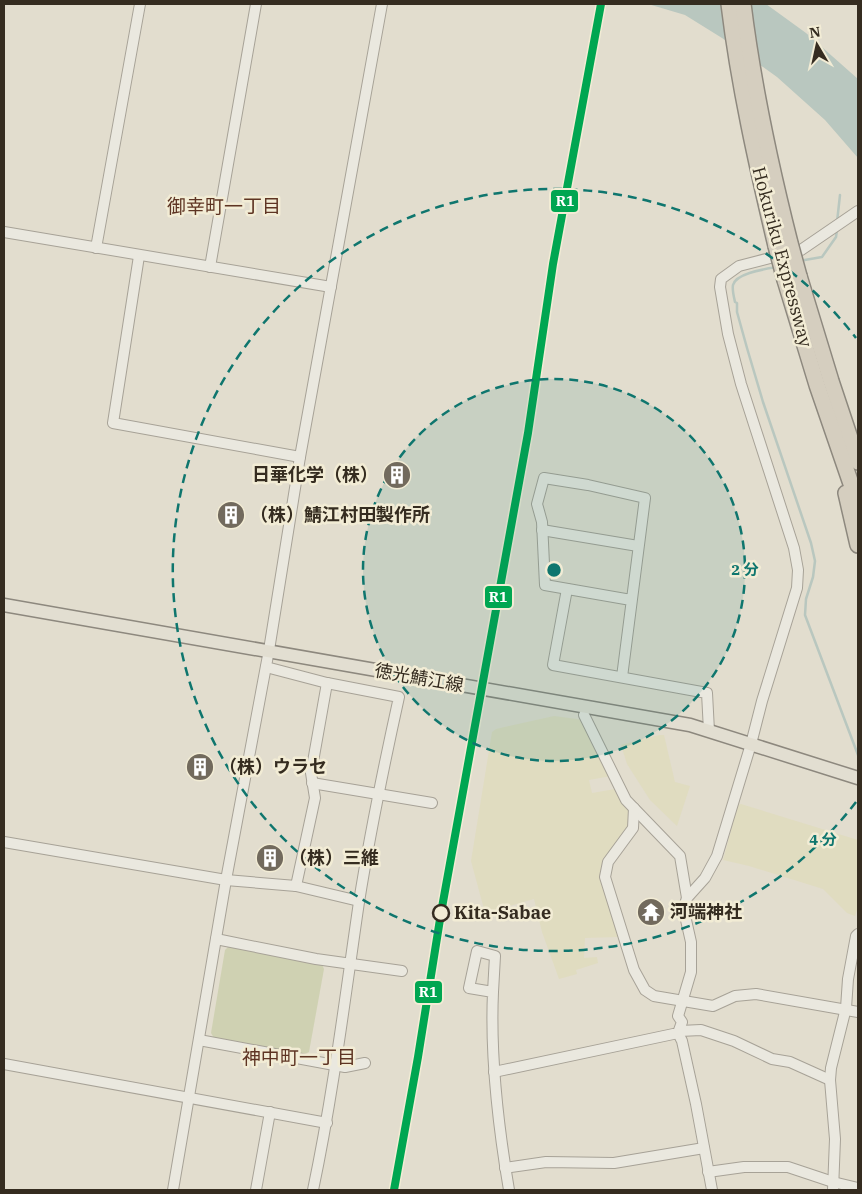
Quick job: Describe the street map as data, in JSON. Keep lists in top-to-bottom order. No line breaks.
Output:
{"streets":{"highway":["Hokuriku Expressway"],"main road":["徳光鯖江線"]},"districts":["御幸町一丁目","神中町一丁目"],"places":{"building":["日華化学（株）","（株）鯖江村田製作所","（株）ウラセ","（株）三維"],"temple":["河端神社"],"other":["Kita-Sabae"]},"lines":["transit line R1"],"north":"top","rings":["2 分","4 分"]}
